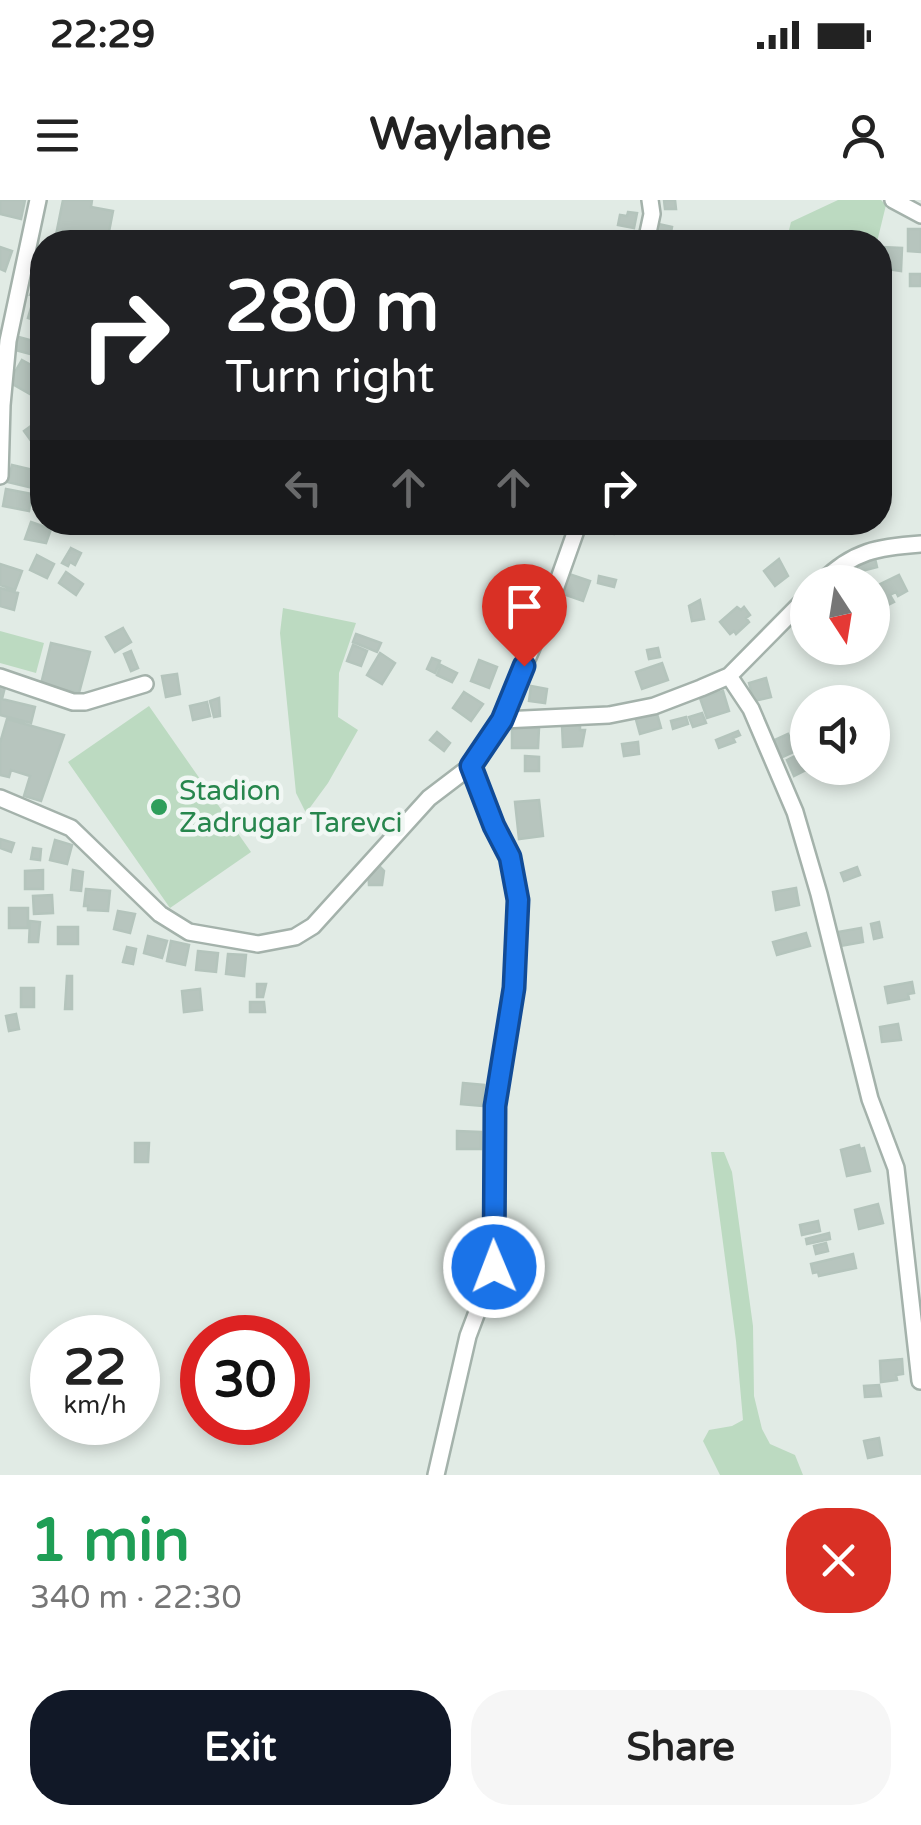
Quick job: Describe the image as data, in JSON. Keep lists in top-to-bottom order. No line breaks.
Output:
{"places":["Stadion Zadrugar Tarevci"],"north":"bottom","page":{"status":"22:29","header":"Waylane","turn":["280 m","Turn right"],"speed":"22 km/h","limit":"30","heading":["1 min","340 m · 22:30"],"buttons":["Exit","Share"]}}
